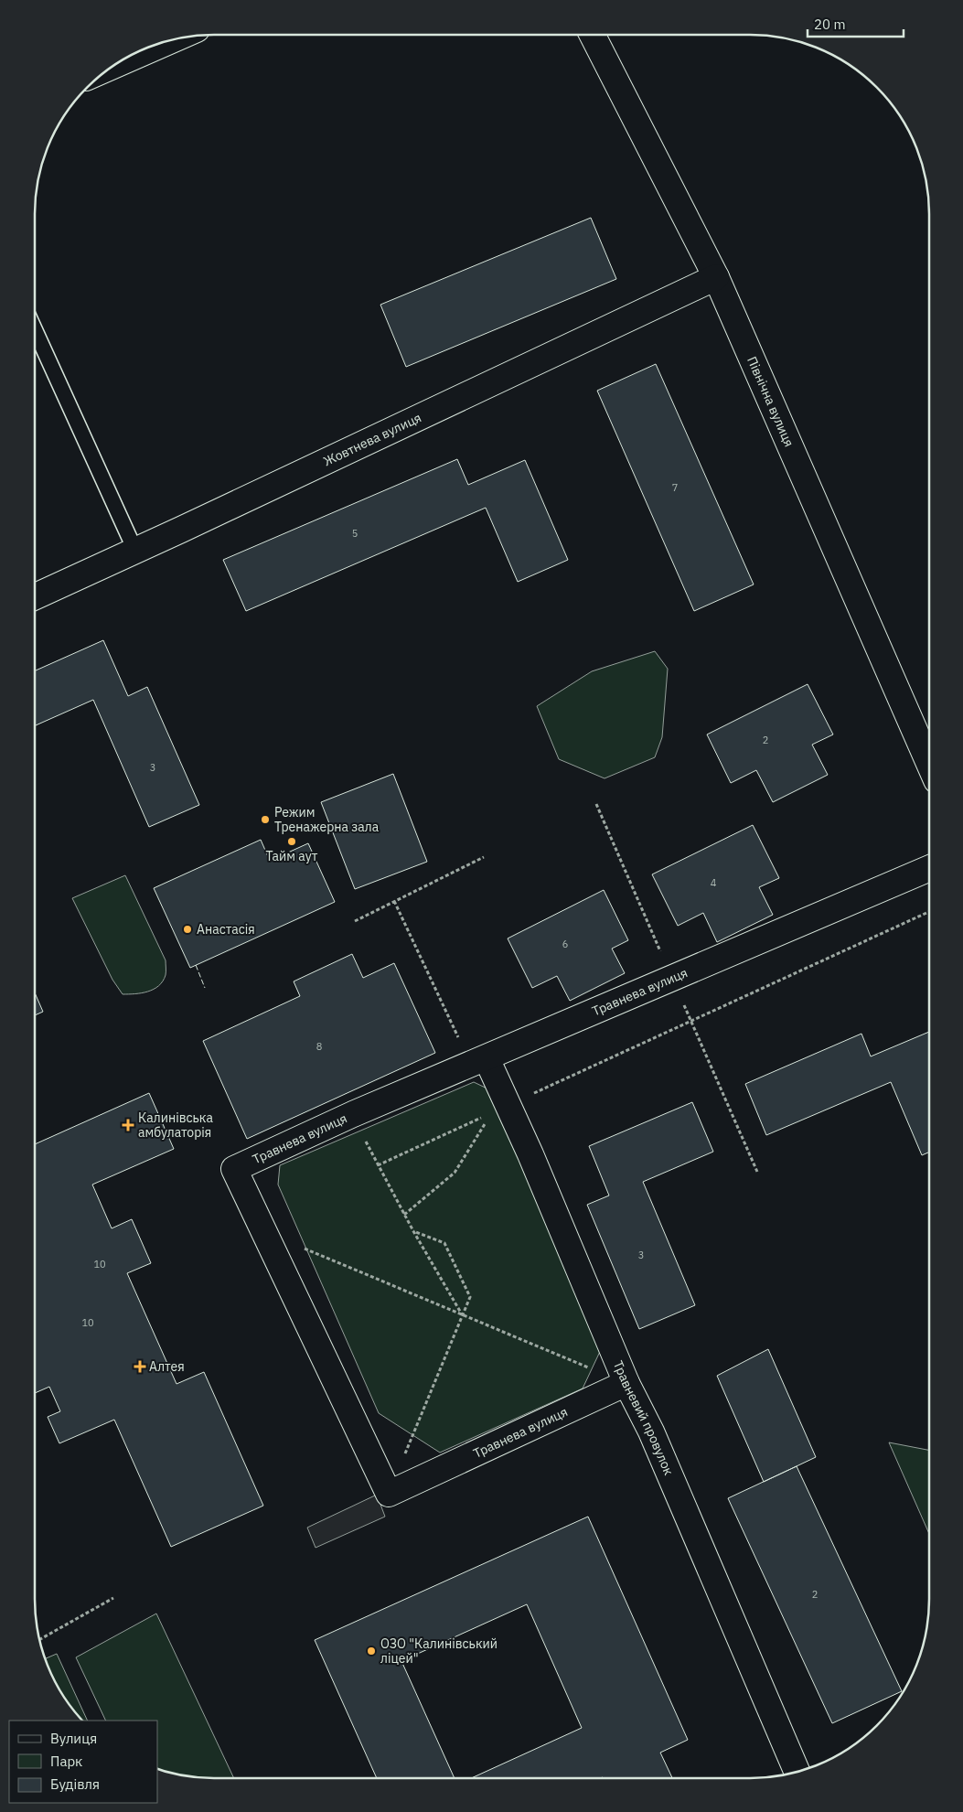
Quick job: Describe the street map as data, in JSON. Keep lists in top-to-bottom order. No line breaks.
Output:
{"streets":{"street":["Північна вулиця","Жовтнева вулиця","Травнева вулиця","Травневий провулок"]},"crossings":[["Північна вулиця","Жовтнева вулиця"],["Травнева вулиця","Травневий провулок"]],"places":{"other":["Режим Тренажерна зала","Тайм аут","Анастасія","ОЗО \"Калинівський ліцей\""],"health":["Калинівська амбулаторія","Алтея"]},"house_numbers":["7","5","2","3","4","6","8","3","10","10","2"],"legend":["Вулиця","Парк","Будівля"],"scale_bar":"20 m"}
